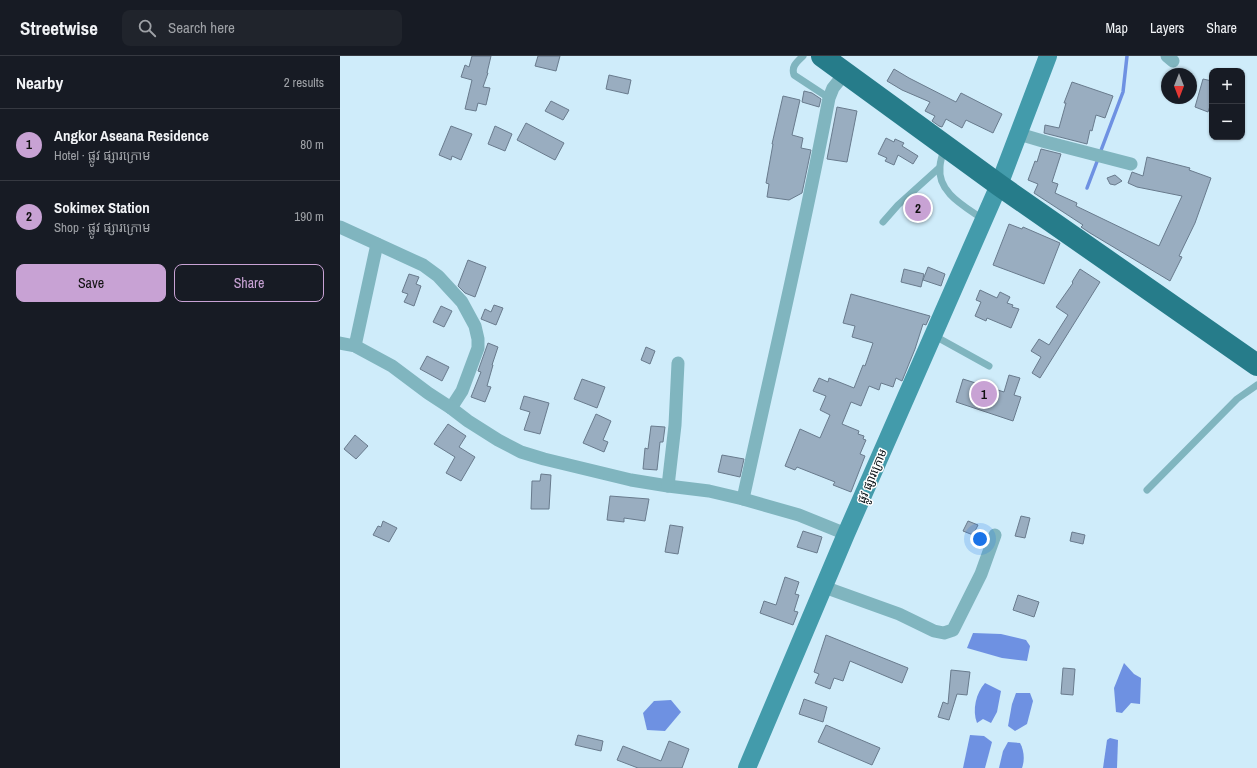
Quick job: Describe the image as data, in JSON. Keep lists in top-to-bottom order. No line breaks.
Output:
{"streets":{"main road":["ផ្លូវ ផ្សារក្រោម"]},"north":"bottom","page":{"header":"Streetwise","search":"Search here","nav":["Map","Layers","Share"],"heading":["Nearby","2 results"],"map_buttons":["+","−"],"list":[{"mark":"1","name":"Angkor Aseana Residence","note":"Hotel · ផ្លូវ ផ្សារក្រោម","value":"80 m"},{"mark":"2","name":"Sokimex Station","note":"Shop · ផ្លូវ ផ្សារក្រោម","value":"190 m"}],"pins":["2","1"],"buttons":["Save","Share"]}}
